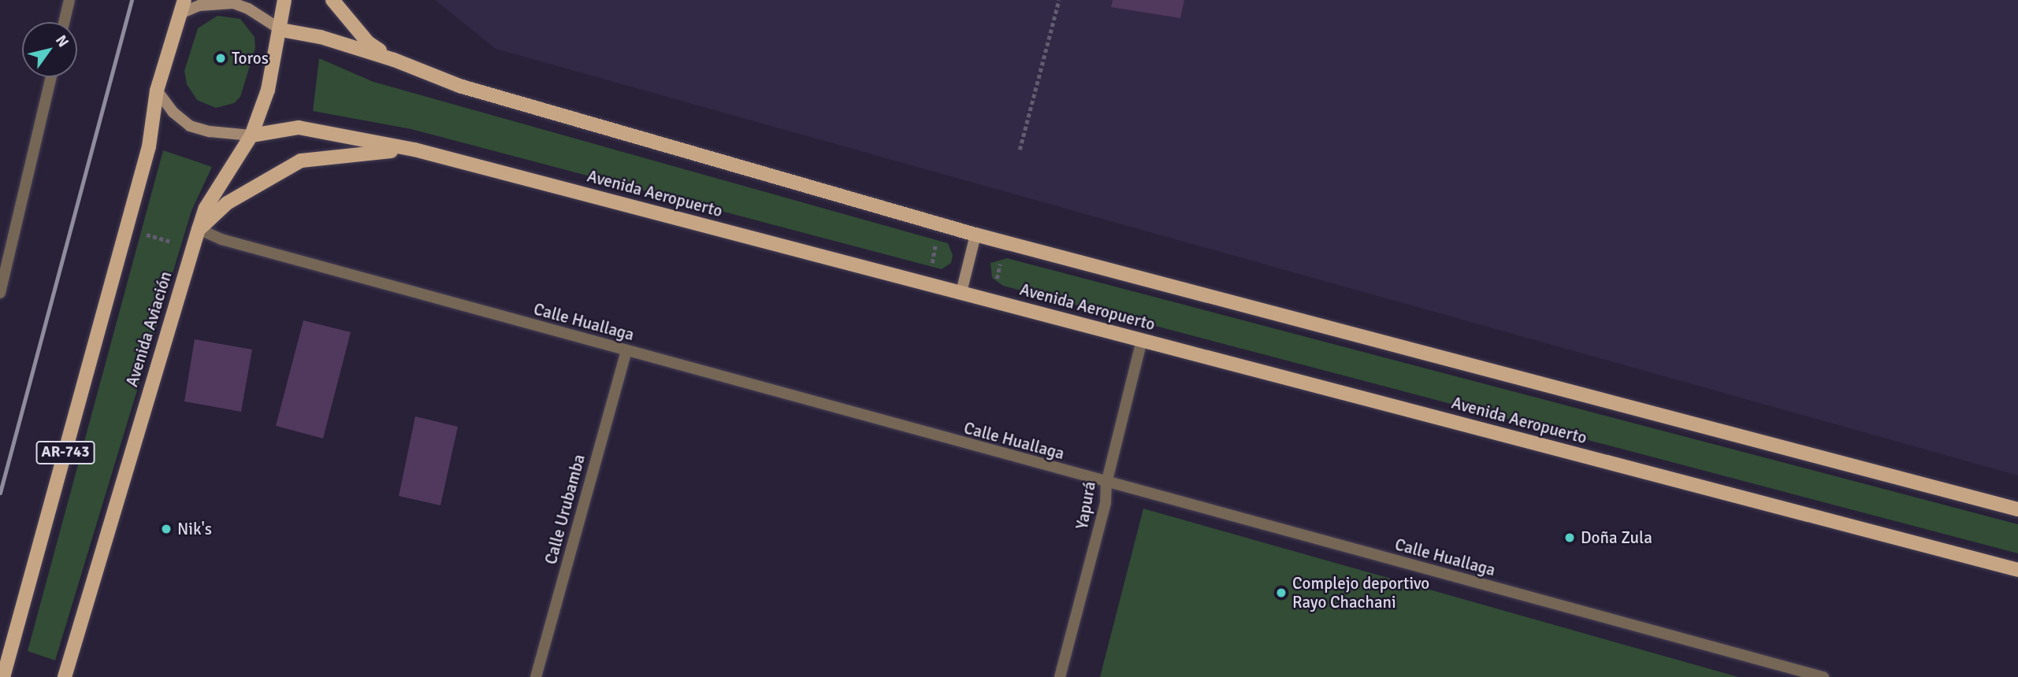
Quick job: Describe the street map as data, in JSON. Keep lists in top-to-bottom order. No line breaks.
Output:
{"streets":{"main road":["Avenida Aeropuerto","Avenida Aviación","AR-743"],"street":["Calle Huallaga","Yapurá","Calle Urubamba"]},"crossings":[["Avenida Aeropuerto","Avenida Aviación"],["Avenida Aeropuerto","AR-743"],["Avenida Aeropuerto","Yapurá"],["Calle Huallaga","Avenida Aviación"],["Calle Huallaga","Yapurá"],["Calle Huallaga","Calle Urubamba"],["Avenida Aviación","AR-743"]],"places":["Toros","Nik's","Doña Zula","Complejo deportivo Rayo Chachani"],"north":"top right"}
